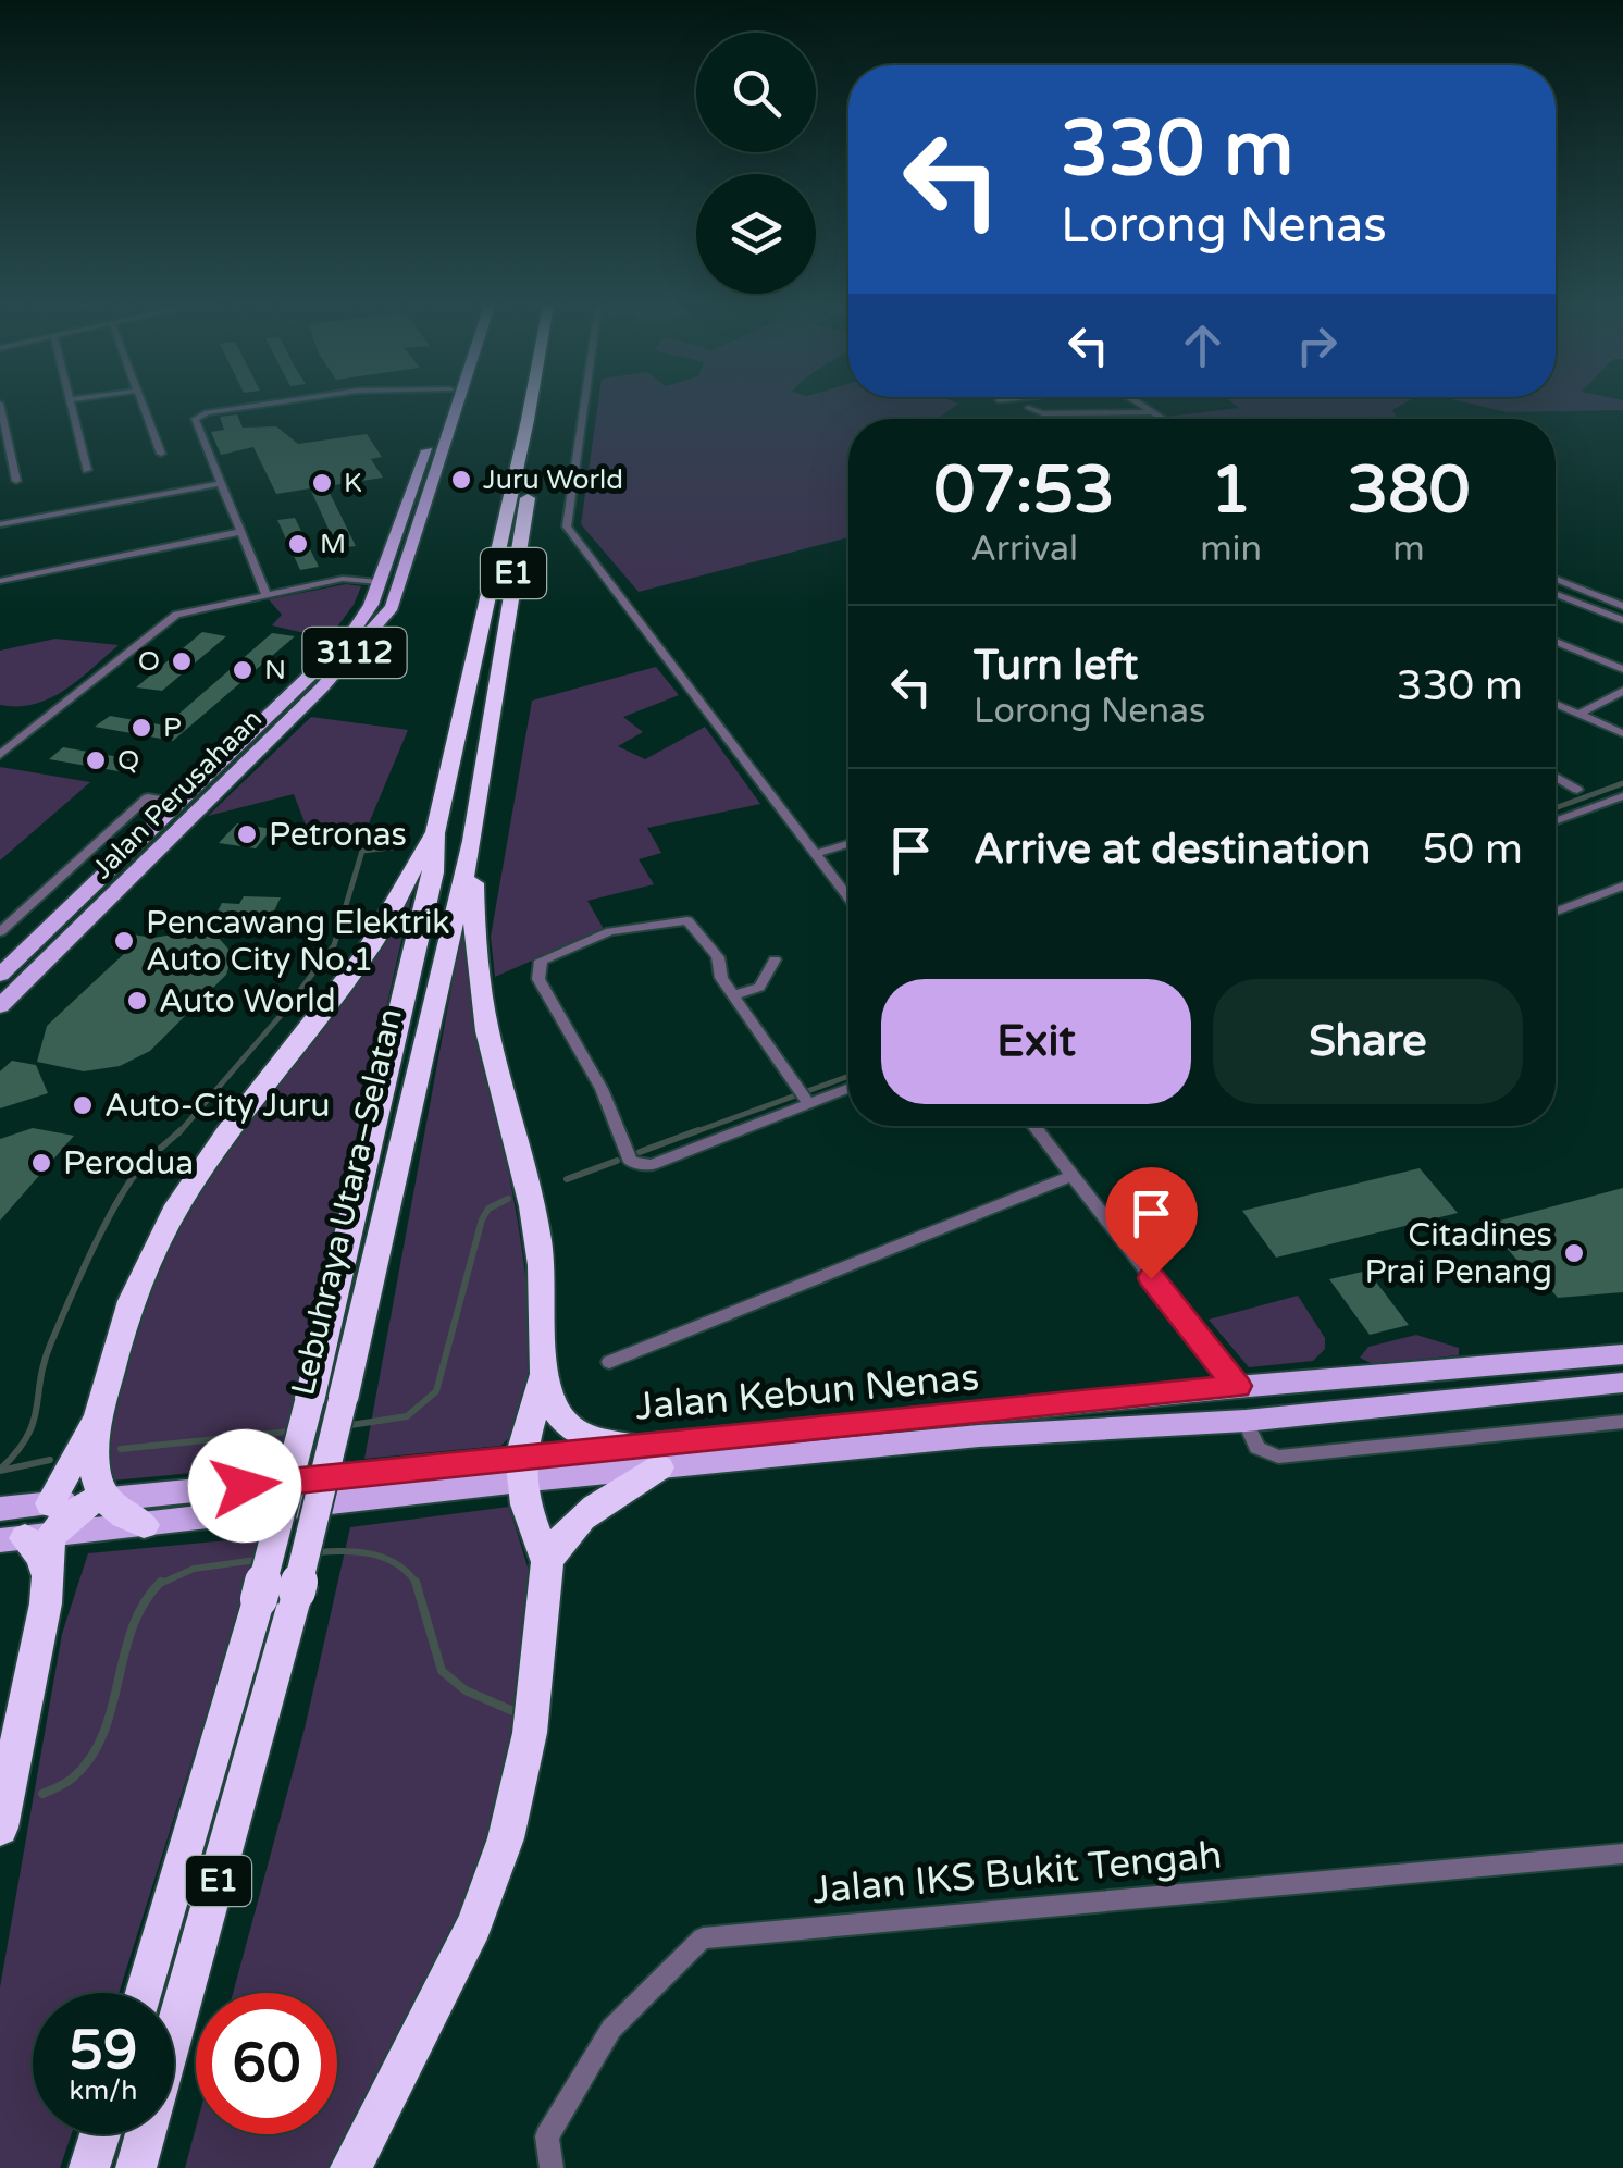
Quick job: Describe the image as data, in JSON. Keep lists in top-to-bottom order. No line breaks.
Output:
{"streets":{"highway":["E1","Lebuhraya Utara–Selatan"],"main road":["3112","Jalan Perusahaan","Jalan Kebun Nenas"],"street":["Jalan IKS Bukit Tengah"]},"places":["Juru World","K","M","O","N","P","Q","Petronas","Pencawang Elektrik Auto City No.1","Auto World","Auto-City Juru","Perodua","Citadines Prai Penang"],"page":{"turn":["330 m","Lorong Nenas"],"eta":["07:53","Arrival","1","min","380","m"],"list":[{"name":"Turn left","note":"Lorong Nenas","value":"330 m"},{"name":"Arrive at destination","value":"50 m"}],"buttons":["Exit","Share"],"speed":"59 km/h","limit":"60"}}
